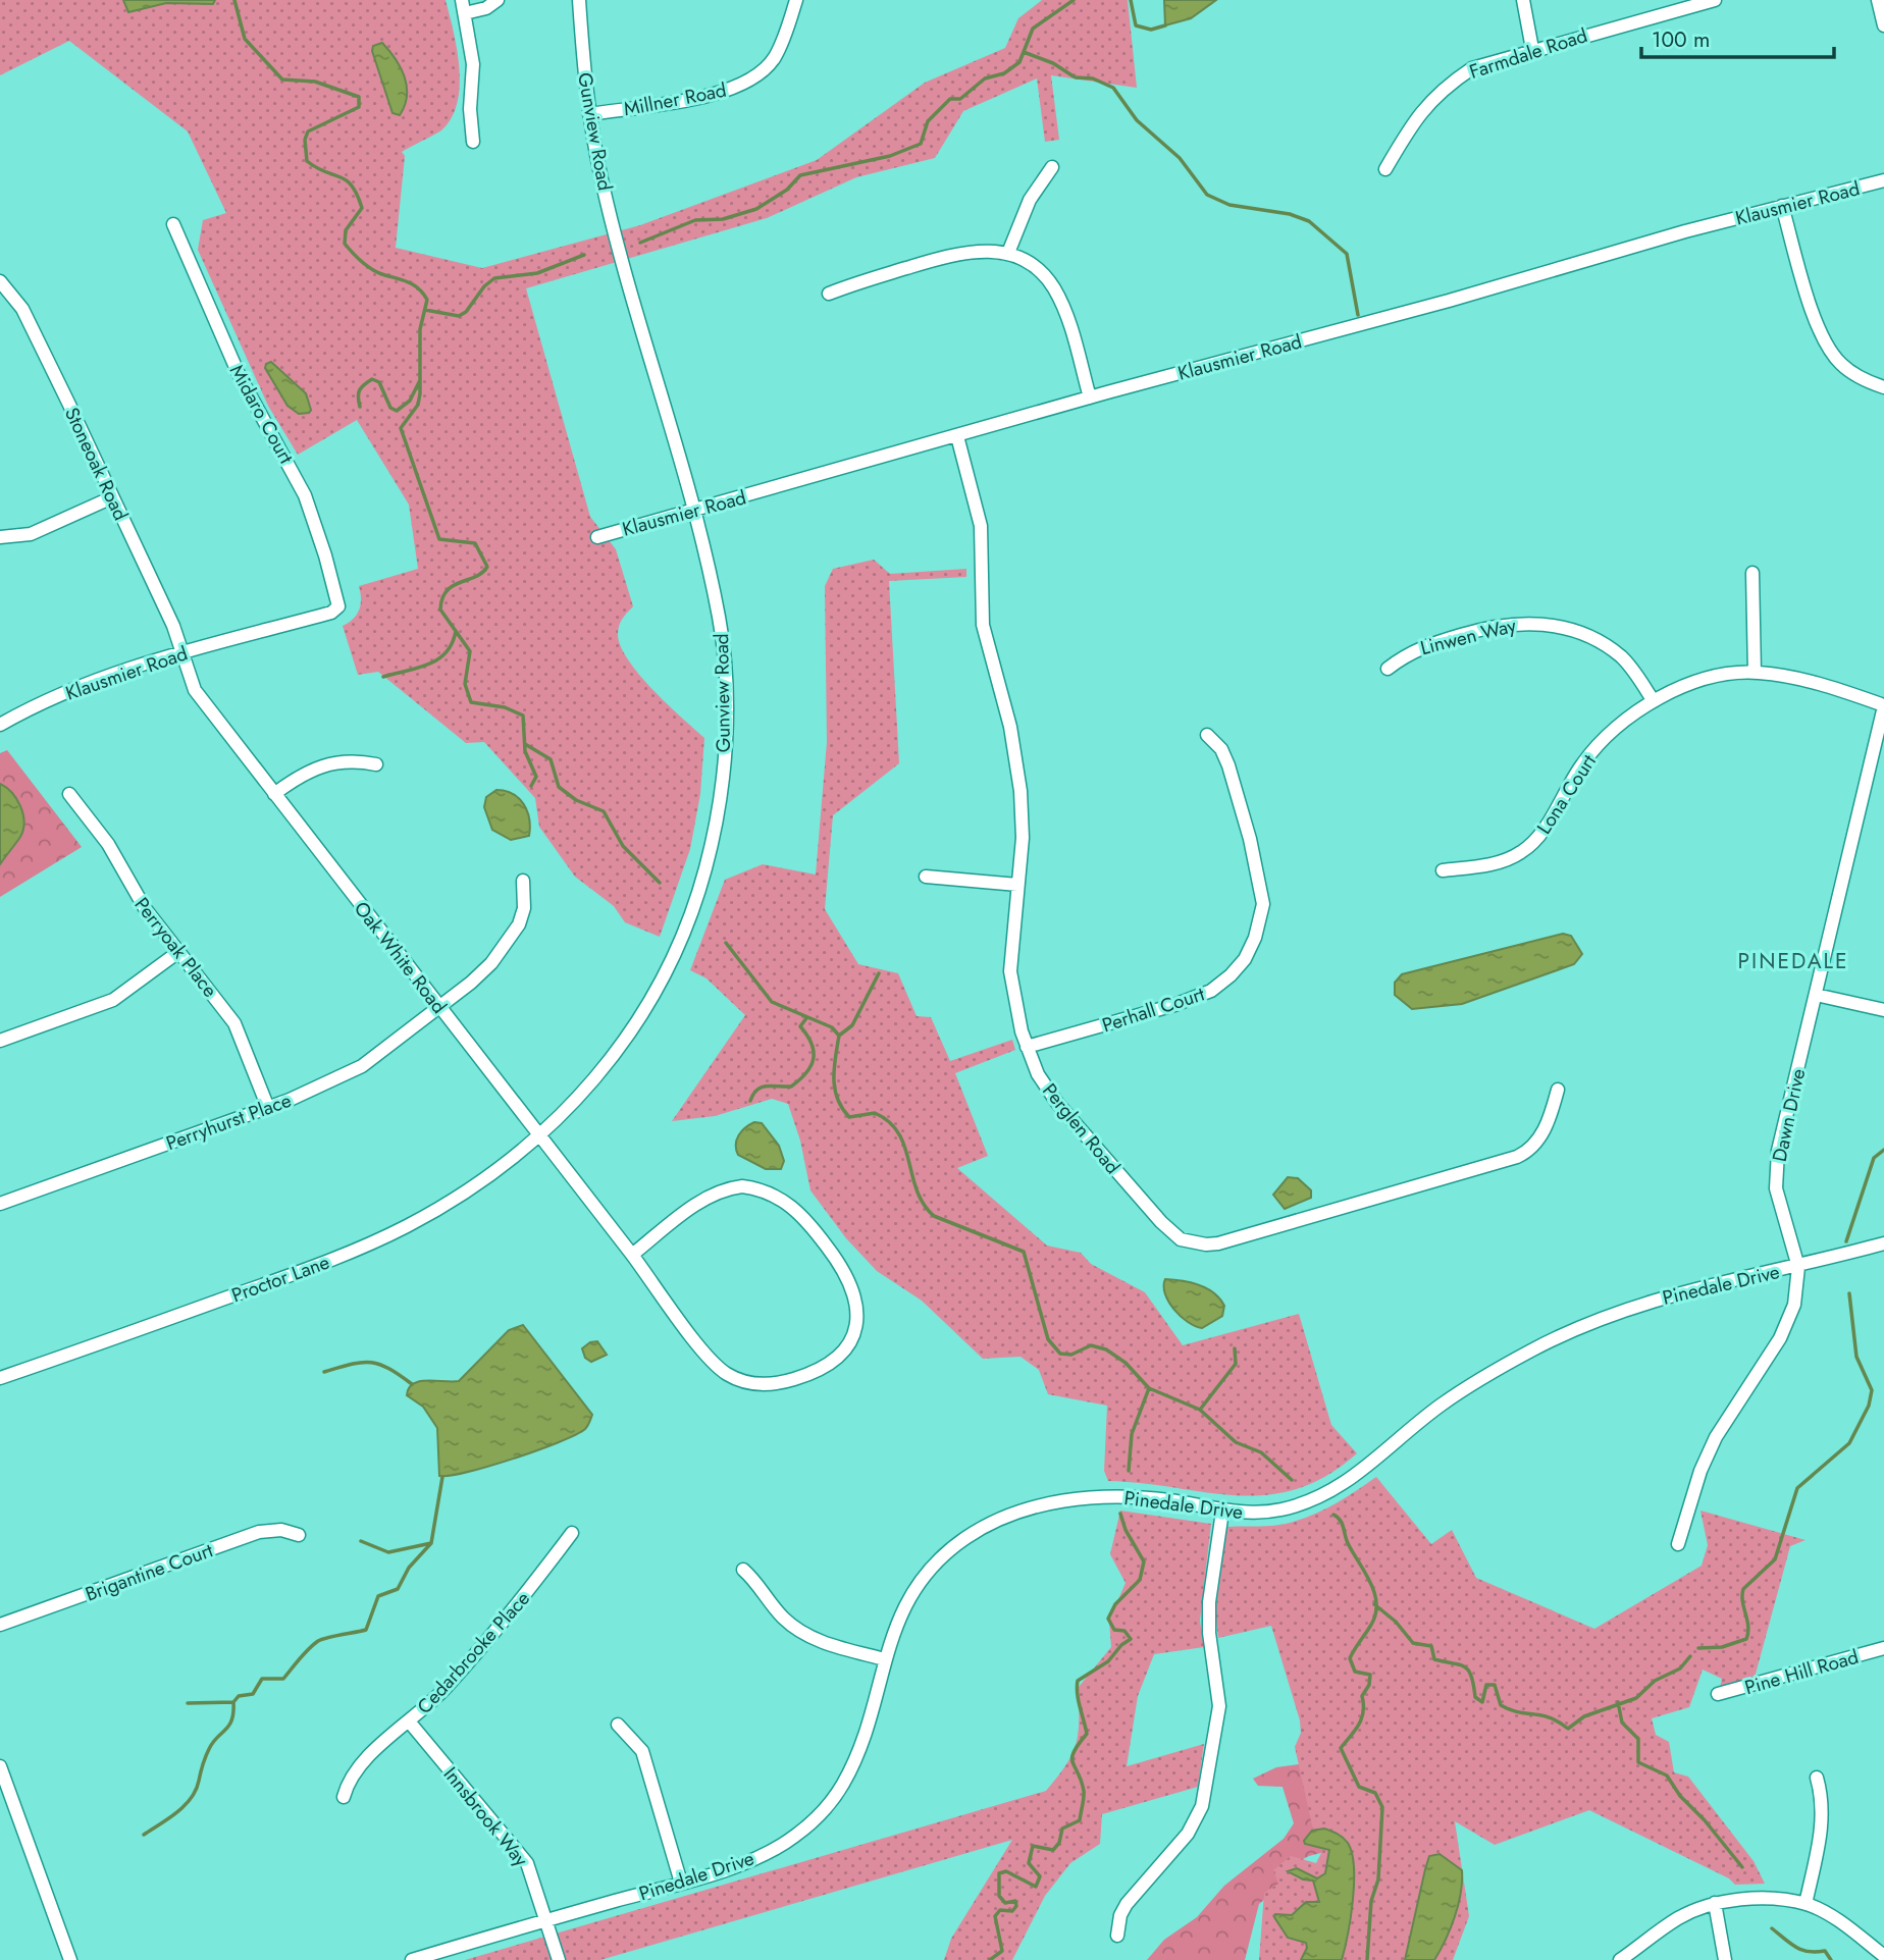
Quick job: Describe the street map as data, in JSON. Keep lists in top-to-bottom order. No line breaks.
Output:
{"streets":{"street":["Farmdale Road","Millner Road","Gunview Road","Klausmier Road","Midaro Court","Stoneoak Road","Linwen Way","Lona Court","Perryoak Place","Oak White Road","Perhall Court","Dawn Drive","Perryhurst Place","Perglen Road","Proctor Lane","Pinedale Drive","Brigantine Court","Cedarbrooke Place","Pine Hill Road","Innsbrook Way"]},"crossings":[["Millner Road","Gunview Road"],["Gunview Road","Klausmier Road"],["Gunview Road","Oak White Road"],["Gunview Road","Proctor Lane"],["Klausmier Road","Midaro Court"],["Klausmier Road","Stoneoak Road"],["Klausmier Road","Oak White Road"],["Klausmier Road","Perglen Road"],["Stoneoak Road","Oak White Road"],["Linwen Way","Lona Court"],["Lona Court","Dawn Drive"],["Perryoak Place","Perryhurst Place"],["Oak White Road","Perryhurst Place"],["Oak White Road","Proctor Lane"],["Perhall Court","Perglen Road"],["Dawn Drive","Pinedale Drive"],["Pinedale Drive","Innsbrook Way"],["Cedarbrooke Place","Innsbrook Way"]],"districts":["PINEDALE"],"scale_bar":"100 m"}
